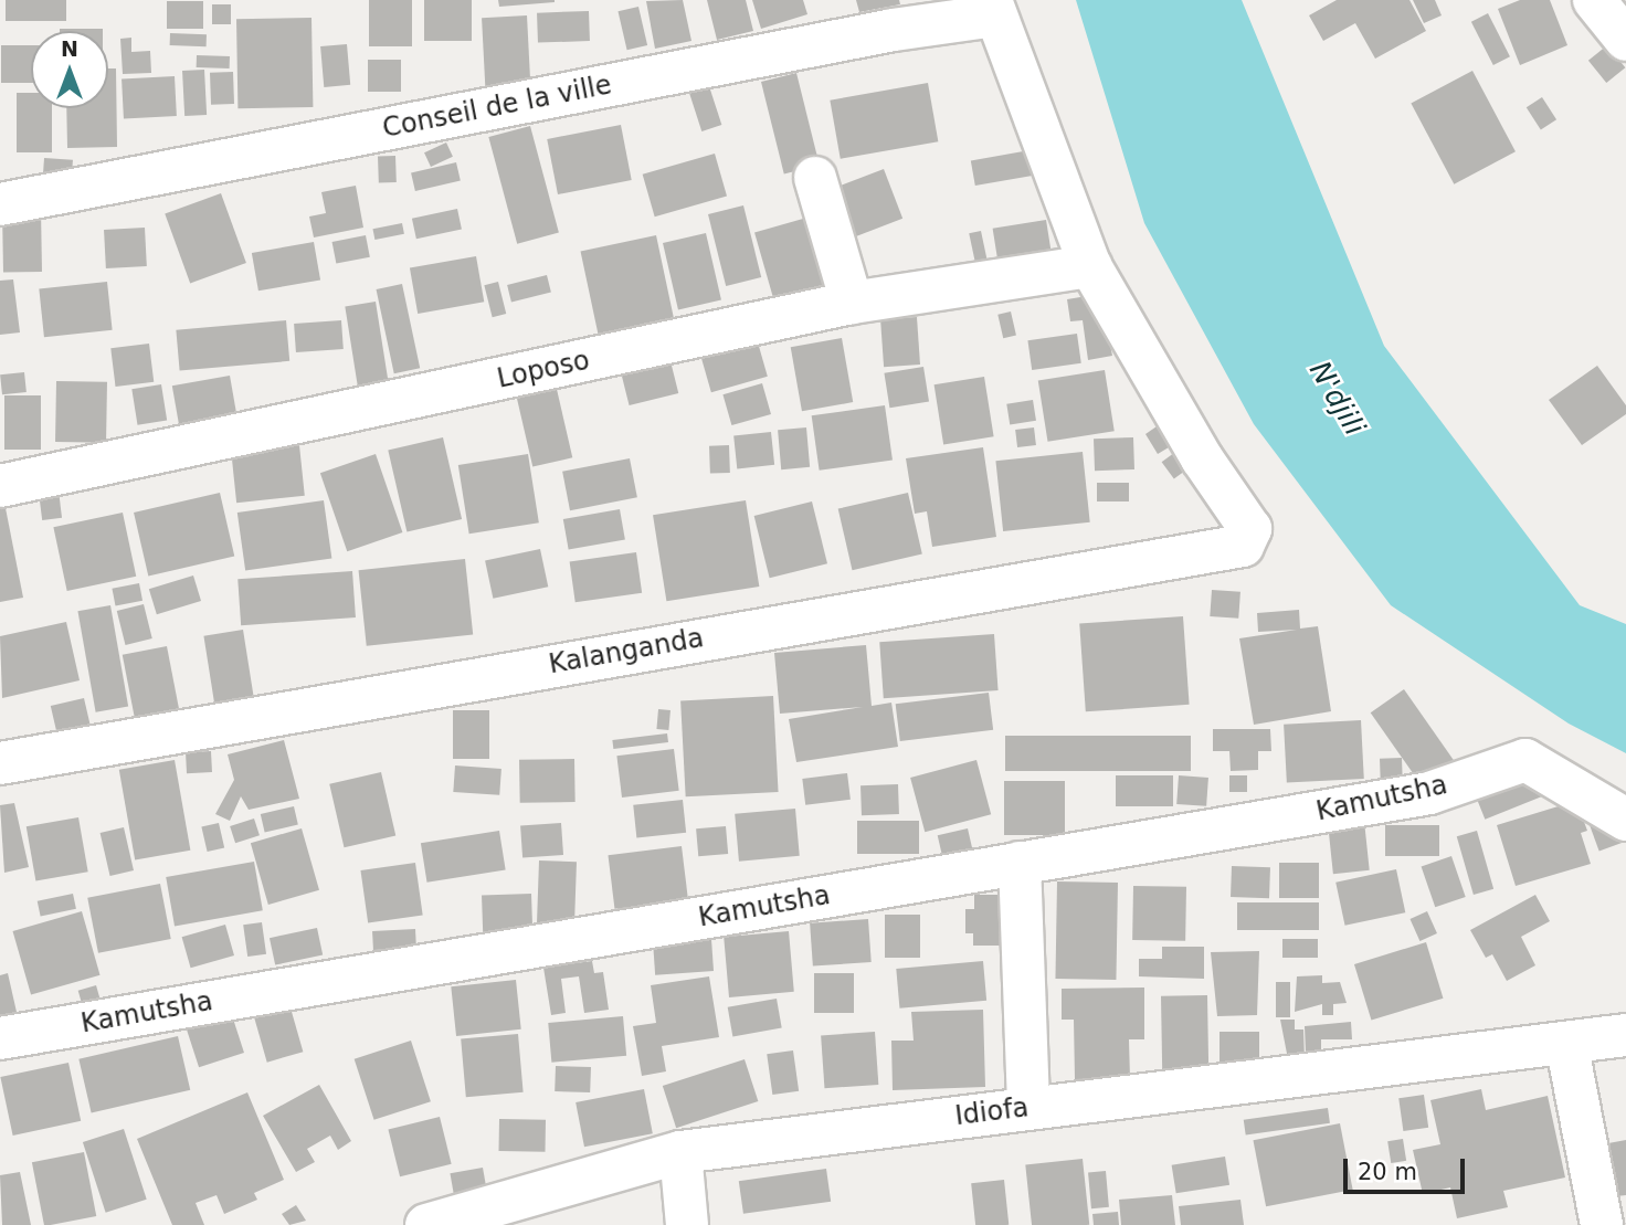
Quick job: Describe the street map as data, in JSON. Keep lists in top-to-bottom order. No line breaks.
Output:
{"streets":{"street":["Conseil de la ville","Loposo","Kalanganda","Kamutsha","Idiofa"]},"crossings":[["Loposo","Kalanganda"]],"water":["N'djili"],"scale_bar":"20 m","north":"top"}
